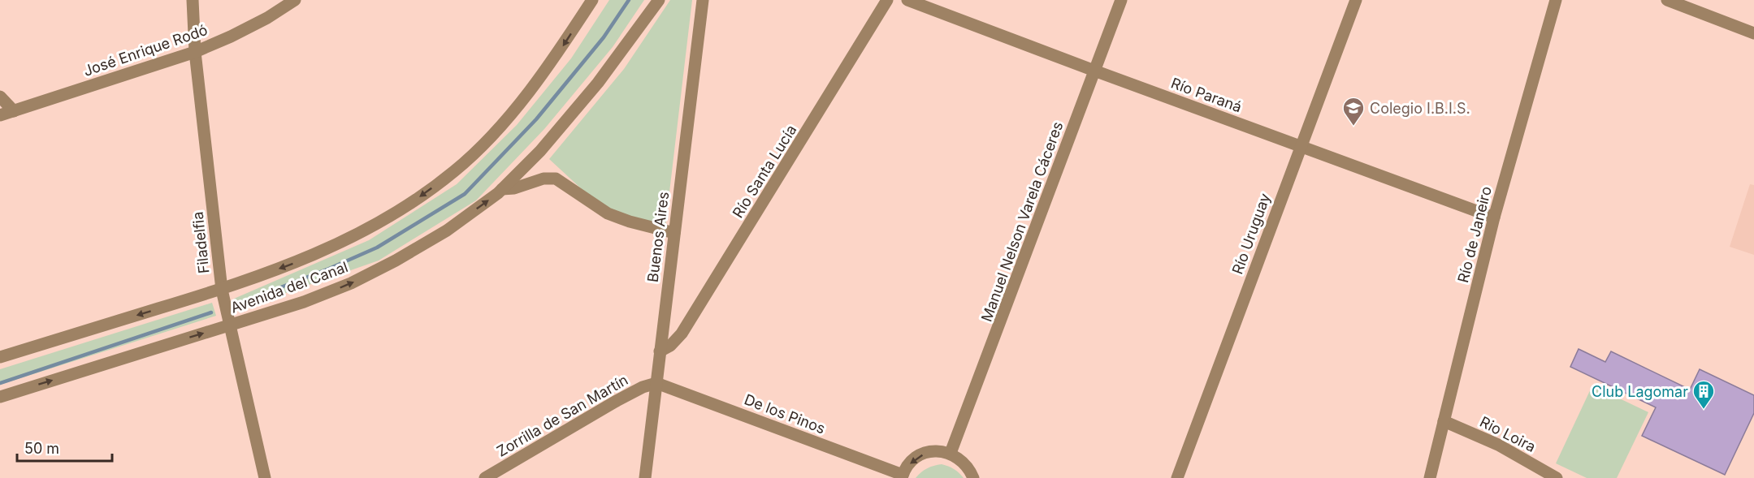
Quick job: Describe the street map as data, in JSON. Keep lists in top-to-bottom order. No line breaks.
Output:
{"streets":{"street":["José Enrique Rodó","Río Paraná","Río Santa Lucía","Manuel Nelson Varela Cáceres","Río Uruguay","Río de Janeiro","Buenos Aires","Filadelfia","Avenida del Canal","De los Pinos","Zorrilla de San Martín","Rio Loira"]},"crossings":[["José Enrique Rodó","Filadelfia"],["Río Paraná","Manuel Nelson Varela Cáceres"],["Río Paraná","Río Uruguay"],["Río Paraná","Río de Janeiro"],["Río Santa Lucía","Buenos Aires"],["Río de Janeiro","Rio Loira"],["Buenos Aires","De los Pinos"],["Buenos Aires","Zorrilla de San Martín"],["Filadelfia","Avenida del Canal"],["De los Pinos","Zorrilla de San Martín"]],"places":{"school or university":["Colegio I.B.I.S."],"building":["Club Lagomar"]},"scale_bar":"50 m"}
